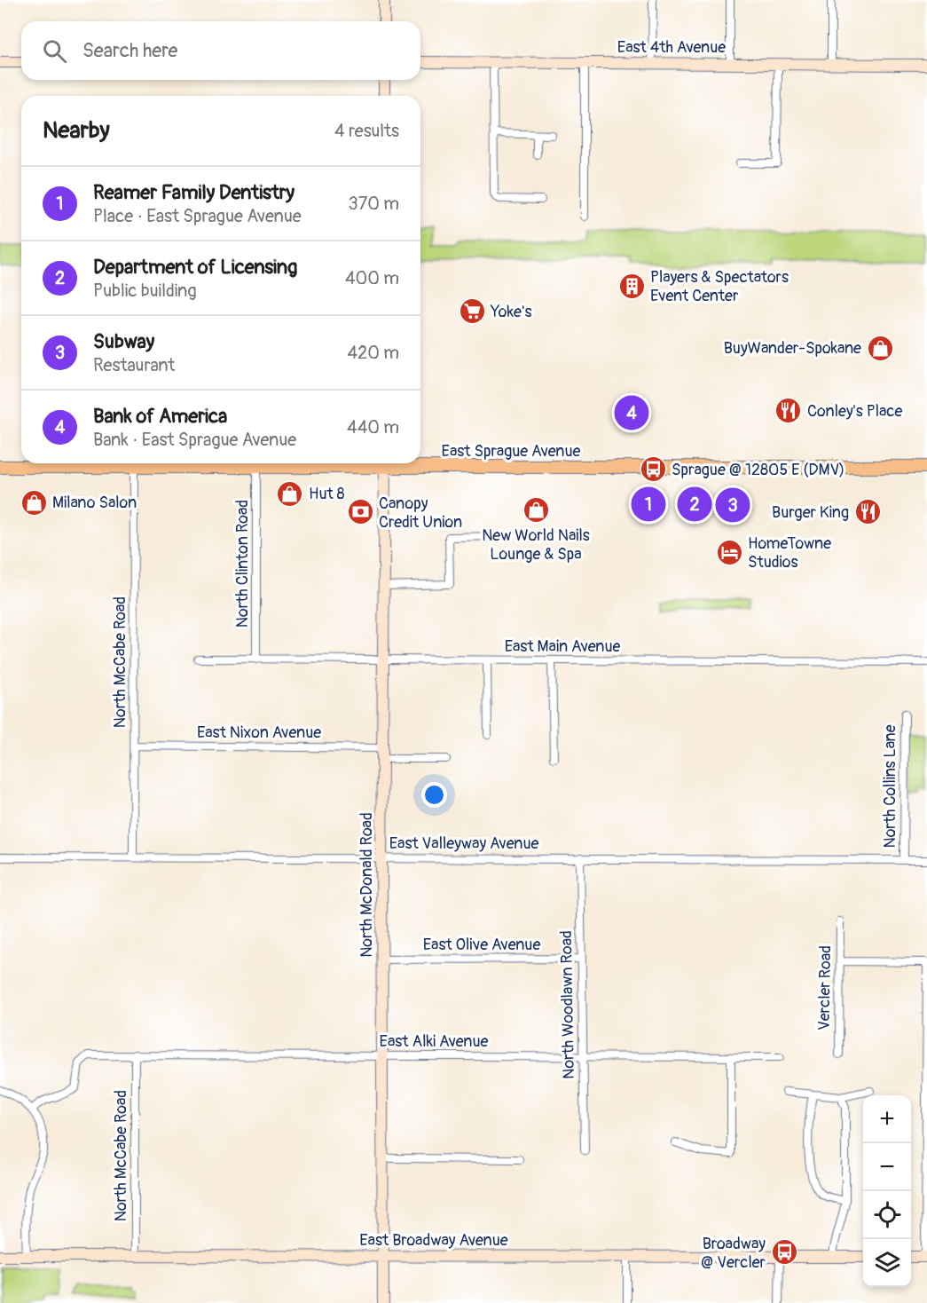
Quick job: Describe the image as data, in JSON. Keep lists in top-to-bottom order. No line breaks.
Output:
{"streets":{"main road":["East Sprague Avenue"],"street":["East 4th Avenue","North Clinton Road","East Main Avenue","North McCabe Road","East Nixon Avenue","North Collins Lane","East Valleyway Avenue","North McDonald Road","East Olive Avenue","Vercler Road","North Woodlawn Road","East Alki Avenue","East Broadway Avenue"]},"crossings":[["East Sprague Avenue","North Clinton Road"],["East Sprague Avenue","North McCabe Road"],["North Clinton Road","East Main Avenue"],["East Main Avenue","North McDonald Road"],["North McCabe Road","East Nixon Avenue"],["North McCabe Road","East Valleyway Avenue"],["North McCabe Road","East Alki Avenue"],["North McCabe Road","East Broadway Avenue"],["East Nixon Avenue","North McDonald Road"],["North Collins Lane","East Valleyway Avenue"],["East Valleyway Avenue","North McDonald Road"],["East Valleyway Avenue","North Woodlawn Road"],["North McDonald Road","East Olive Avenue"],["North McDonald Road","East Alki Avenue"],["North McDonald Road","East Broadway Avenue"],["East Olive Avenue","North Woodlawn Road"],["North Woodlawn Road","East Alki Avenue"]],"places":{"building":["Players & Spectators Event Center"],"supermarket":["Yoke's"],"shop":["BuyWander-Spokane","Hut 8","Milano Salon","New World Nails Lounge & Spa"],"restaurant":["Conley's Place","Burger King"],"bus stop":["Sprague @ 12805 E (DMV)","Broadway @ Vercler"],"bank":["Canopy Credit Union"],"hotel":["HomeTowne Studios"]},"page":{"search":"Search here","heading":["Nearby","4 results"],"list":[{"mark":"1","name":"Reamer Family Dentistry","note":"Place · East Sprague Avenue","value":"370 m"},{"mark":"2","name":"Department of Licensing","note":"Public building","value":"400 m"},{"mark":"3","name":"Subway","note":"Restaurant","value":"420 m"},{"mark":"4","name":"Bank of America","note":"Bank · East Sprague Avenue","value":"440 m"}],"pins":["4","1","2","3"],"map_buttons":["+","−"]}}
